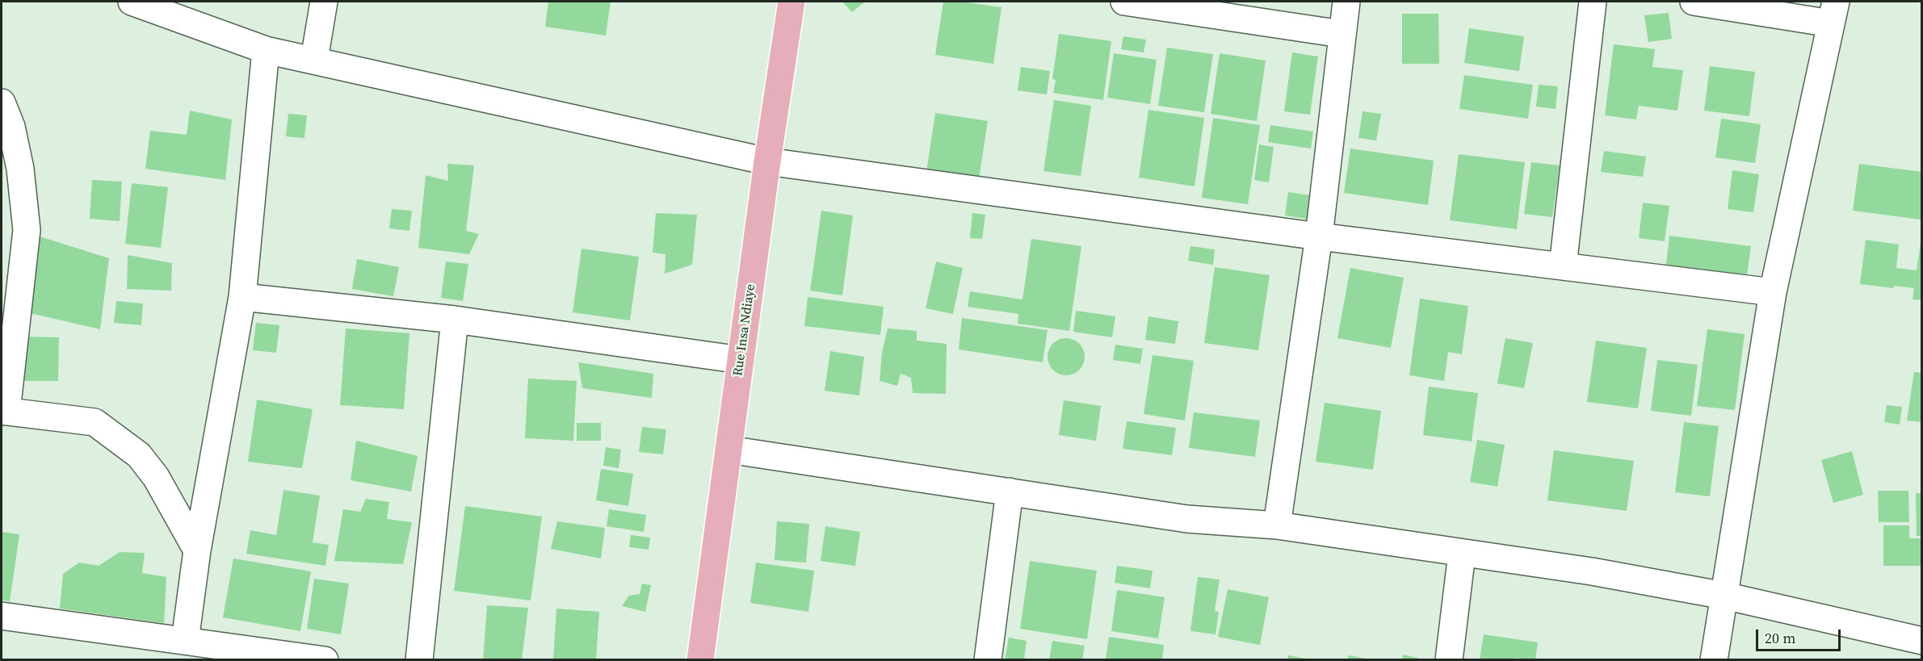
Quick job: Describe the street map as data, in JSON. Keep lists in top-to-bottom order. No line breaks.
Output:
{"streets":{"main road":["Rue Insa Ndiaye"]},"scale_bar":"20 m"}
